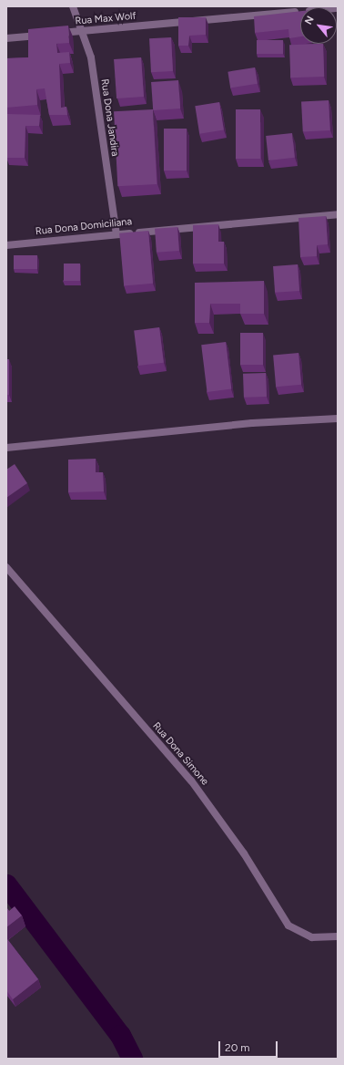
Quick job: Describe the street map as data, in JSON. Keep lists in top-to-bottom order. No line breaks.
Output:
{"streets":{"street":["Rua Max Wolf","Rua Dona Jandira","Rua Dona Domiciliana","Rua Dona Simone"]},"crossings":[["Rua Max Wolf","Rua Dona Jandira"],["Rua Dona Jandira","Rua Dona Domiciliana"]],"scale_bar":"20 m","north":"top left"}
